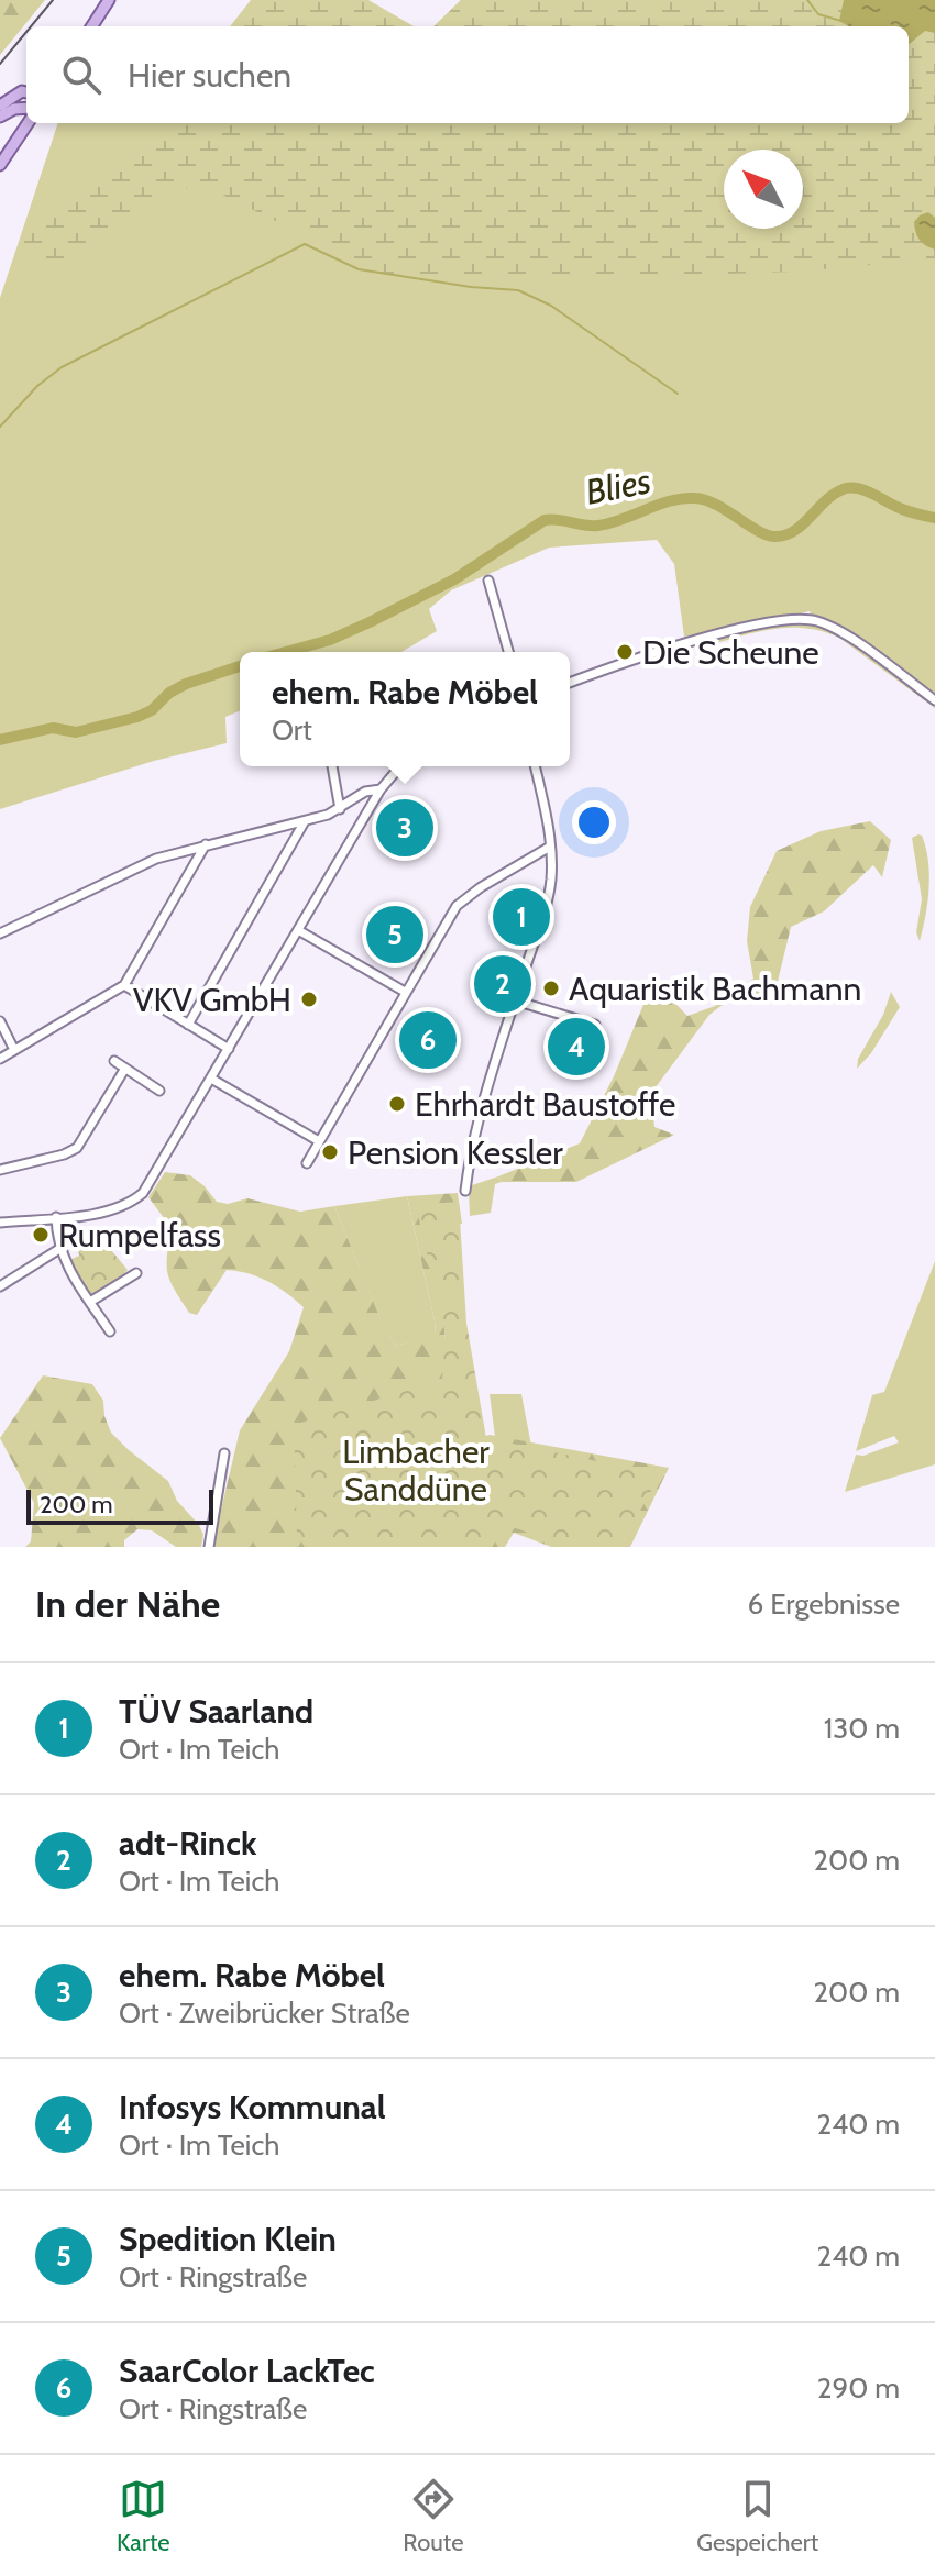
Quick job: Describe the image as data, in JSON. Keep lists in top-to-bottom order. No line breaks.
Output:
{"water":["Blies"],"parks":["Limbacher Sanddüne"],"places":["Die Scheune","Aquaristik Bachmann","VKV GmbH","Ehrhardt Baustoffe","Pension Kessler","Rumpelfass"],"scale_bar":"200 m","north":"top left","page":{"search":"Hier suchen","popup":["ehem. Rabe Möbel","Ort"],"pins":["3","1","5","2","6","4"],"scale":"200 m","heading":["In der Nähe","6 Ergebnisse"],"list":[{"mark":"1","name":"TÜV Saarland","note":"Ort · Im Teich","value":"130 m"},{"mark":"2","name":"adt-Rinck","note":"Ort · Im Teich","value":"200 m"},{"mark":"3","name":"ehem. Rabe Möbel","note":"Ort · Zweibrücker Straße","value":"200 m"},{"mark":"4","name":"Infosys Kommunal","note":"Ort · Im Teich","value":"240 m"},{"mark":"5","name":"Spedition Klein","note":"Ort · Ringstraße","value":"240 m"},{"mark":"6","name":"SaarColor LackTec","note":"Ort · Ringstraße","value":"290 m"}],"nav":["Karte","Route","Gespeichert"]}}
